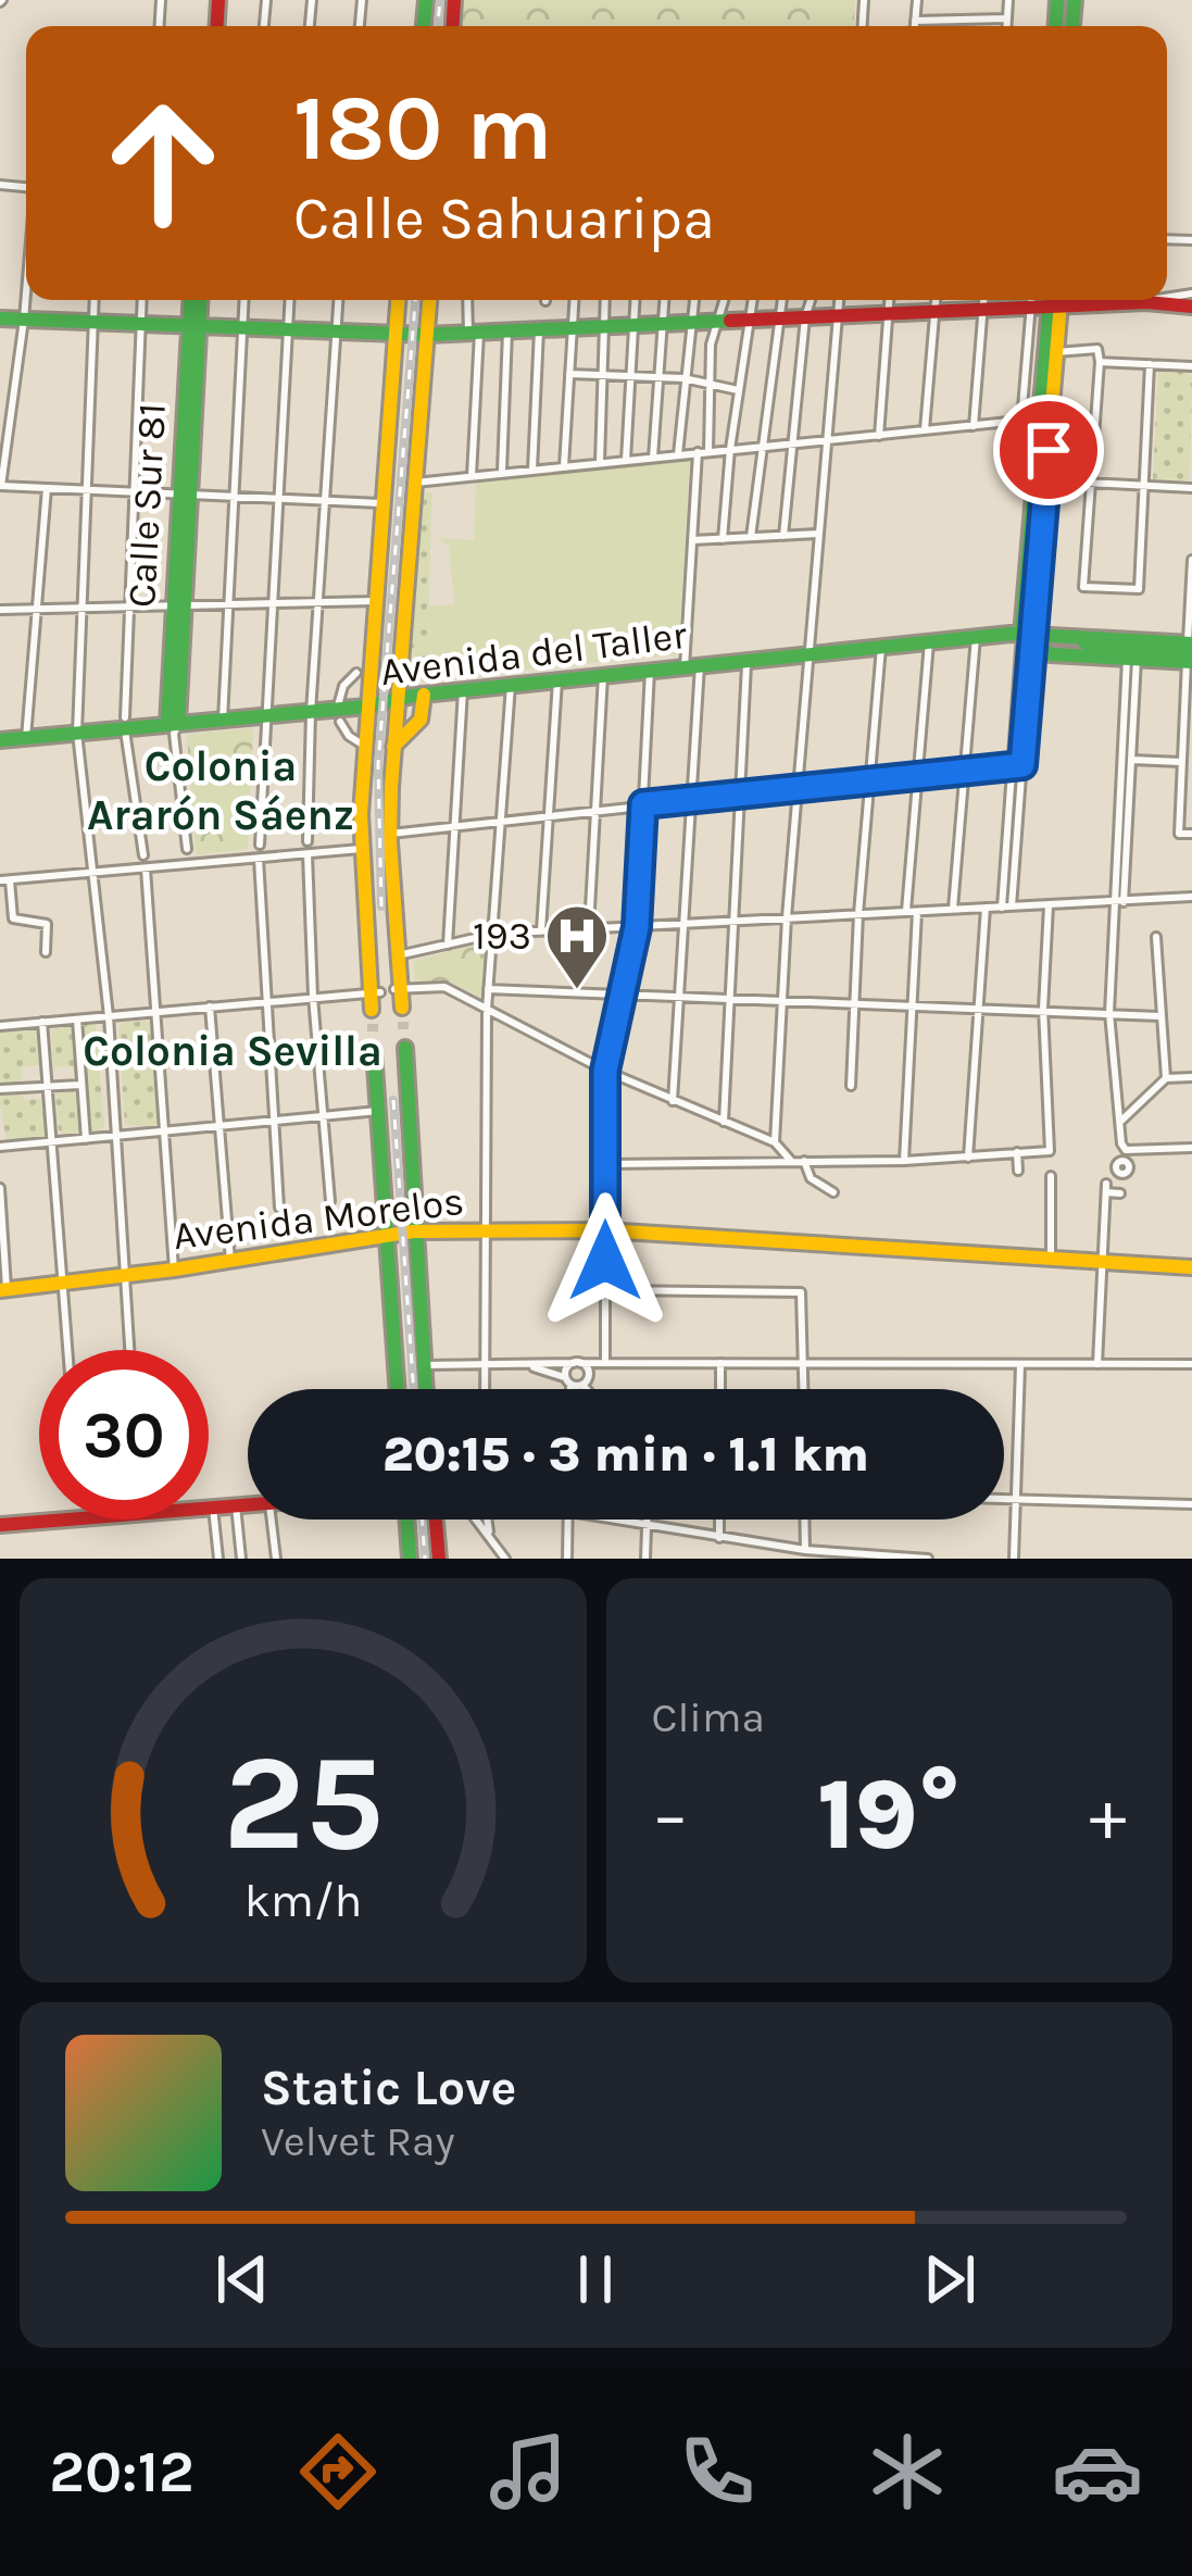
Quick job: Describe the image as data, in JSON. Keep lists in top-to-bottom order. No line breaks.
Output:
{"streets":{"main road":["Calle Sur 81","Avenida del Taller","Avenida Morelos"]},"crossings":[["Calle Sur 81","Avenida del Taller"]],"districts":["Colonia Ararón Sáenz","Colonia Sevilla"],"places":{"hospital":["193"]},"page":{"turn":["180 m","Calle Sahuaripa"],"limit":"30","trip":"20:15 · 3 min · 1.1 km","tile":"Clima","heat":["−","19°","+"],"song":["Static Love","Velvet Ray"],"tabs":"20:12","gauge":["25","km/h"]}}
